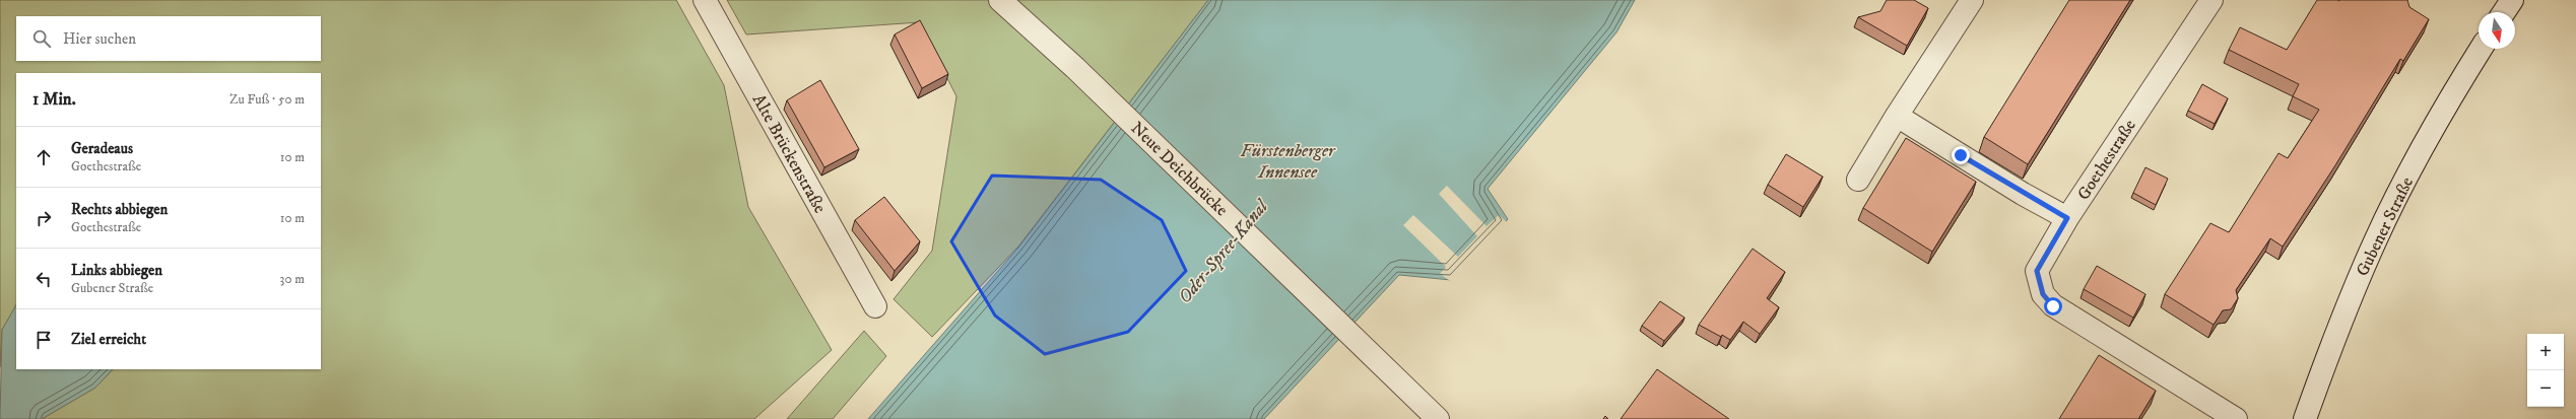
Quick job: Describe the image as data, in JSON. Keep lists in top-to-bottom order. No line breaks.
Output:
{"streets":{"street":["Alte Brückenstraße","Goethestraße","Neue Deichbrücke","Gubener Straße"]},"water":["Fürstenberger Innensee","Oder-Spree-Kanal"],"north":"bottom","page":{"search":"Hier suchen","heading":["1 Min.","Zu Fuß · 50 m"],"list":[["Geradeaus","Goethestraße","10 m"],["Rechts abbiegen","Goethestraße","10 m"],["Links abbiegen","Gubener Straße","30 m"],"Ziel erreicht"],"map_buttons":["+","−"]}}
